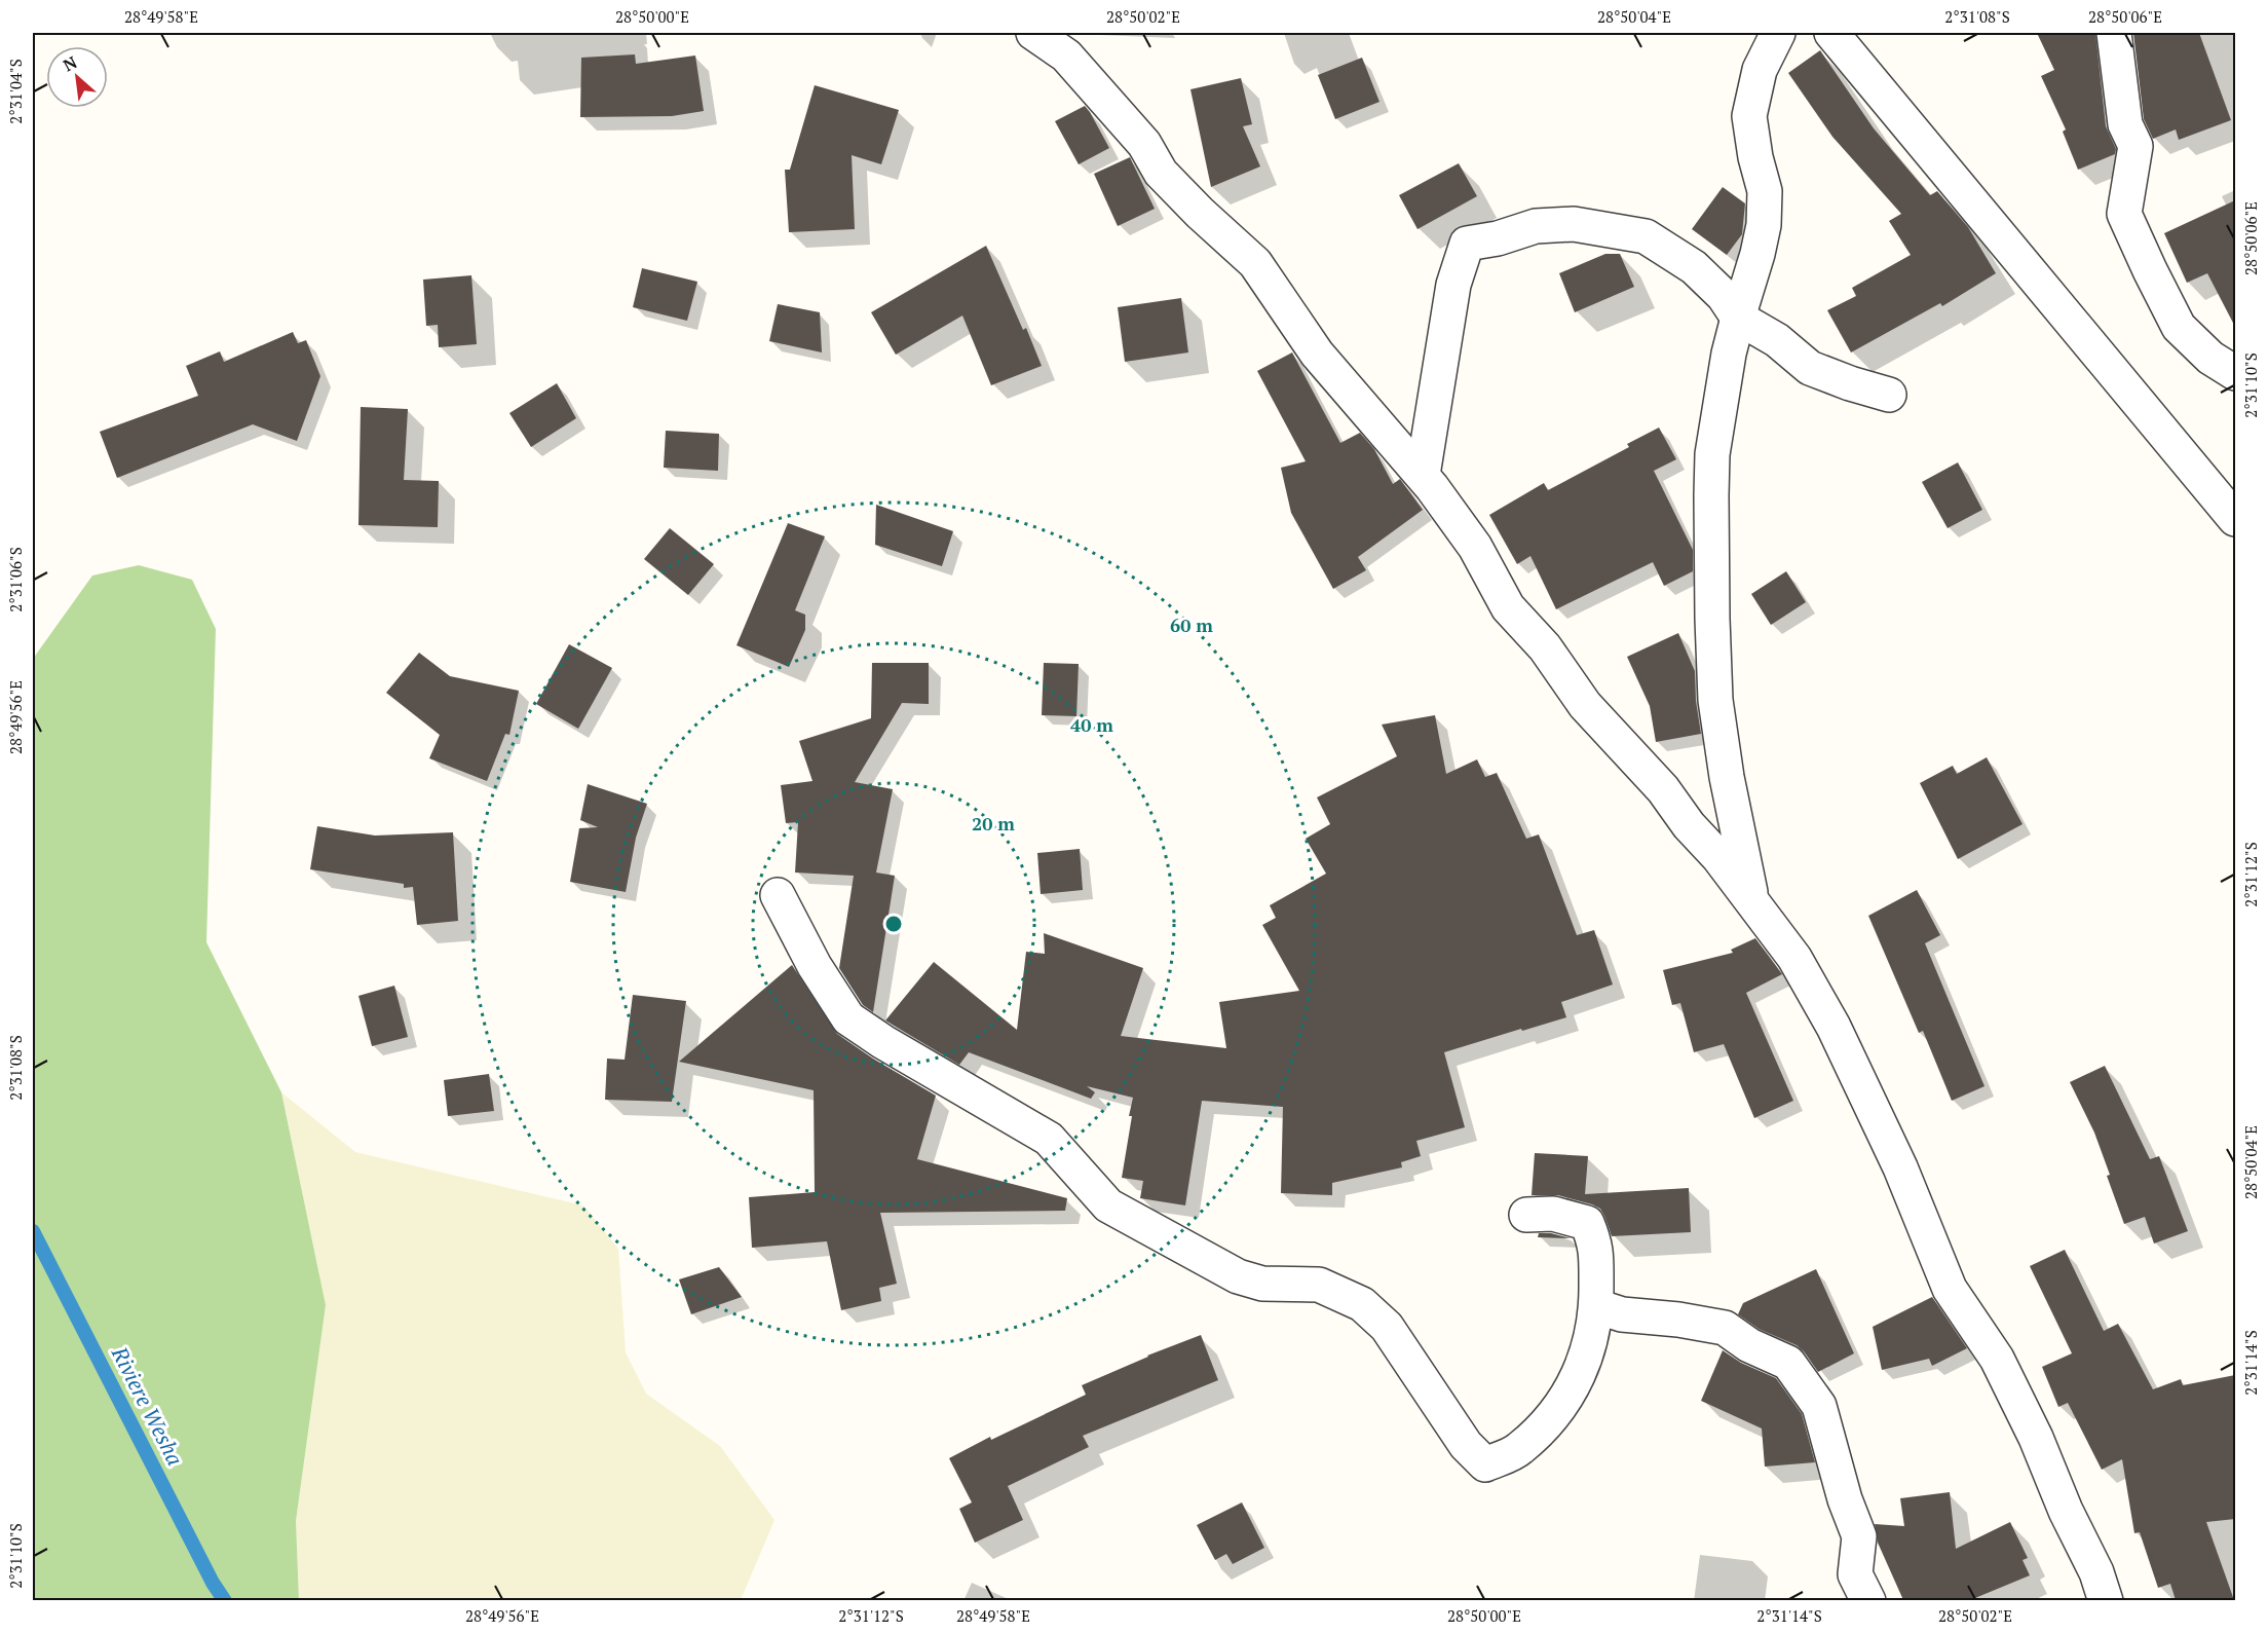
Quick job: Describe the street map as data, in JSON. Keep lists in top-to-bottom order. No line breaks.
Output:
{"water":["Riviere Wesha"],"north":"top left","coordinates":["28°49'58\"E","28°50'00\"E","28°50'02\"E","28°50'04\"E","2°31'08\"S","28°50'06\"E","2°31'04\"S","2°31'10\"S","2°31'06\"S","28°49'56\"E","2°31'12\"S","2°31'14\"S"],"rings":["60 m","40 m","20 m"]}
